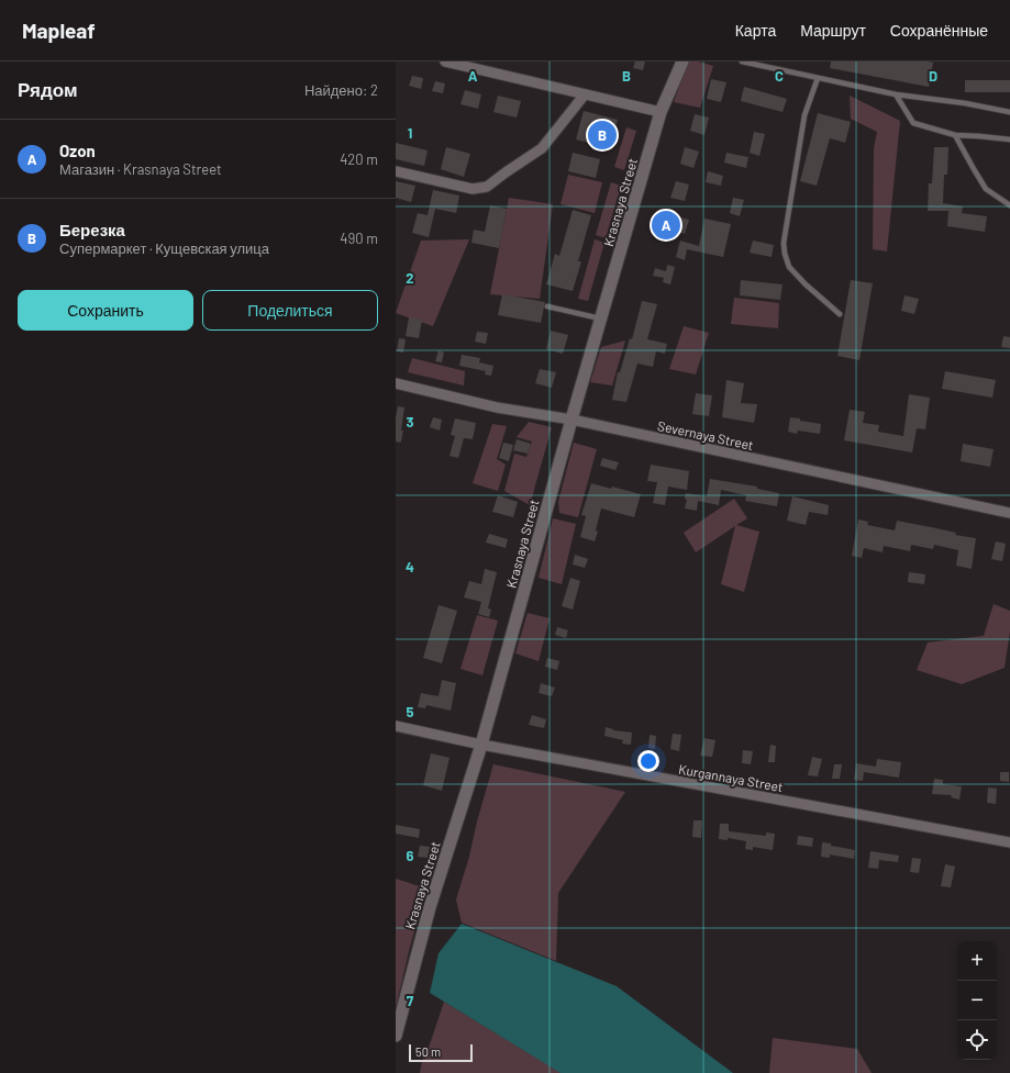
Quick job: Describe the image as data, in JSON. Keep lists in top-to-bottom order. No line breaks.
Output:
{"streets":{"street":["Krasnaya Street","Severnaya Street","Kurgannaya Street"]},"crossings":[["Krasnaya Street","Severnaya Street"],["Krasnaya Street","Kurgannaya Street"]],"scale_bar":"50 m","page":{"header":"Mapleaf","nav":["Карта","Маршрут","Сохранённые"],"heading":["Рядом","Найдено: 2"],"list":[{"mark":"A","name":"Ozon","note":"Магазин · Krasnaya Street","value":"420 m"},{"mark":"B","name":"Березка","note":"Супермаркет · Кущевская улица","value":"490 m"}],"pins":["B","A"],"buttons":["Сохранить","Поделиться"],"map_buttons":["+","−"],"scale":"50 m"},"grid":{"columns":["A","B","C","D"],"rows":["1","2","3","4","5","6","7"]}}
